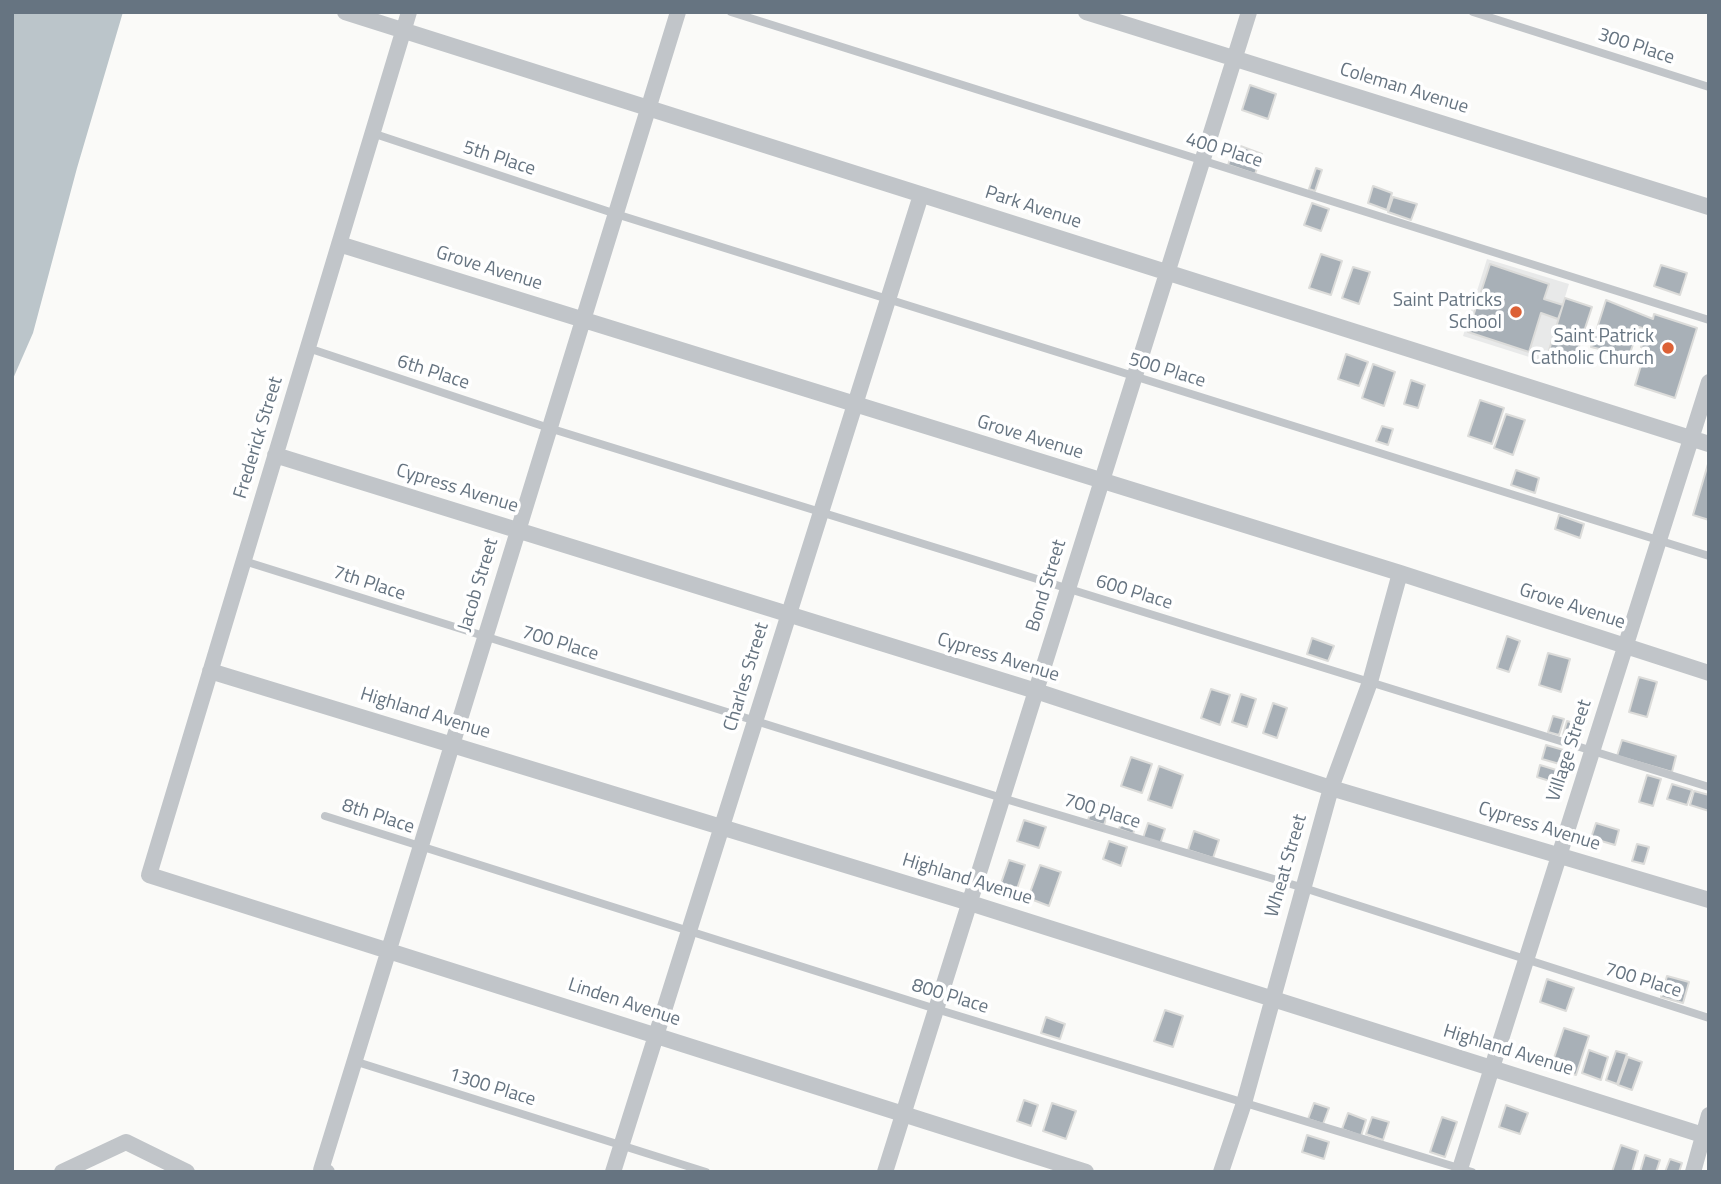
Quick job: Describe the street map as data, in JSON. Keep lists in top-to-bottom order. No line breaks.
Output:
{"streets":{"street":["Coleman Avenue","Park Avenue","Grove Avenue","Frederick Street","Cypress Avenue","Jacob Street","Bond Street","Charles Street","Highland Avenue","Village Street","Wheat Street","Linden Avenue"],"lane":["300 Place","400 Place","5th Place","500 Place","6th Place","7th Place","600 Place","700 Place","8th Place","800 Place","1300 Place"]},"crossings":[["Coleman Avenue","Bond Street"],["400 Place","Bond Street"],["5th Place","500 Place"],["5th Place","Frederick Street"],["5th Place","Jacob Street"],["Park Avenue","Frederick Street"],["Park Avenue","Jacob Street"],["Park Avenue","Bond Street"],["Park Avenue","Charles Street"],["Park Avenue","Village Street"],["Grove Avenue","Frederick Street"],["Grove Avenue","Jacob Street"],["Grove Avenue","Bond Street"],["Grove Avenue","Charles Street"],["Grove Avenue","Village Street"],["Grove Avenue","Wheat Street"],["500 Place","Jacob Street"],["500 Place","Bond Street"],["500 Place","Charles Street"],["500 Place","Village Street"],["6th Place","Frederick Street"],["6th Place","Jacob Street"],["6th Place","600 Place"],["Frederick Street","Cypress Avenue"],["Frederick Street","7th Place"],["Frederick Street","Highland Avenue"],["Frederick Street","Linden Avenue"],["Cypress Avenue","Jacob Street"],["Cypress Avenue","Bond Street"],["Cypress Avenue","Charles Street"],["Cypress Avenue","Village Street"],["Cypress Avenue","Wheat Street"],["7th Place","Jacob Street"],["7th Place","700 Place"],["Jacob Street","600 Place"],["Jacob Street","700 Place"],["Jacob Street","Highland Avenue"],["Jacob Street","8th Place"],["Jacob Street","800 Place"],["Jacob Street","Linden Avenue"],["Jacob Street","1300 Place"],["Bond Street","600 Place"],["Bond Street","700 Place"],["Bond Street","Highland Avenue"],["Bond Street","800 Place"],["Bond Street","Linden Avenue"],["600 Place","Charles Street"],["600 Place","Village Street"],["600 Place","Wheat Street"],["700 Place","Charles Street"],["700 Place","Village Street"],["700 Place","Wheat Street"],["Charles Street","Highland Avenue"],["Charles Street","800 Place"],["Charles Street","Linden Avenue"],["Charles Street","1300 Place"],["Highland Avenue","Village Street"],["Highland Avenue","Wheat Street"],["Village Street","800 Place"],["8th Place","800 Place"],["Wheat Street","800 Place"]],"places":["Saint Patricks School","Saint Patrick Catholic Church"]}
